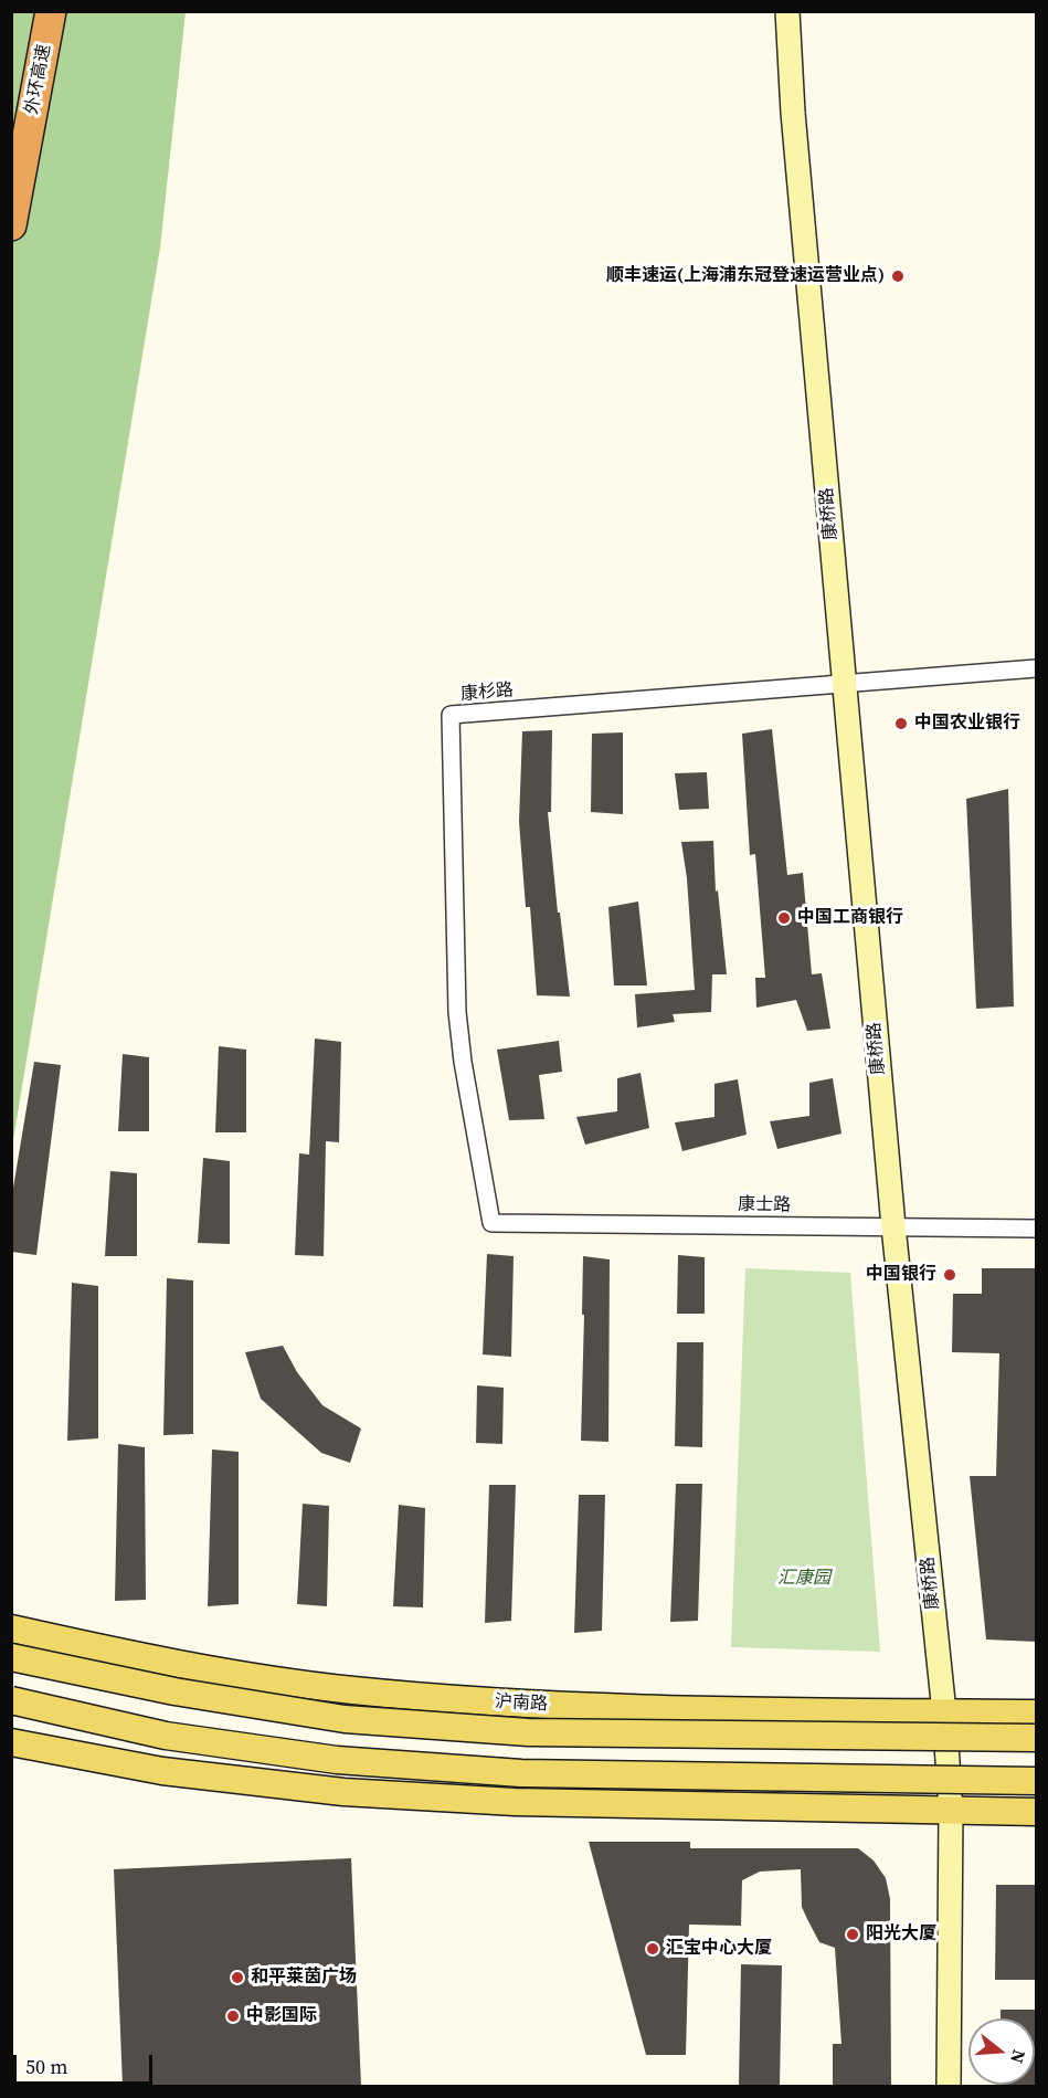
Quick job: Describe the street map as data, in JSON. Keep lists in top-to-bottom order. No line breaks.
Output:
{"streets":{"highway":["外环高速"],"main road":["康桥路","沪南路"],"street":["康杉路","康士路"]},"crossings":[["康桥路","康杉路"],["康桥路","康士路"],["康桥路","沪南路"],["康杉路","康士路"]],"parks":["汇康园"],"places":["顺丰速运(上海浦东冠登速运营业点)","中国农业银行","中国工商银行","中国银行","阳光大厦","汇宝中心大厦","和平莱茵广场","中影国际"],"scale_bar":"50 m","north":"right"}
